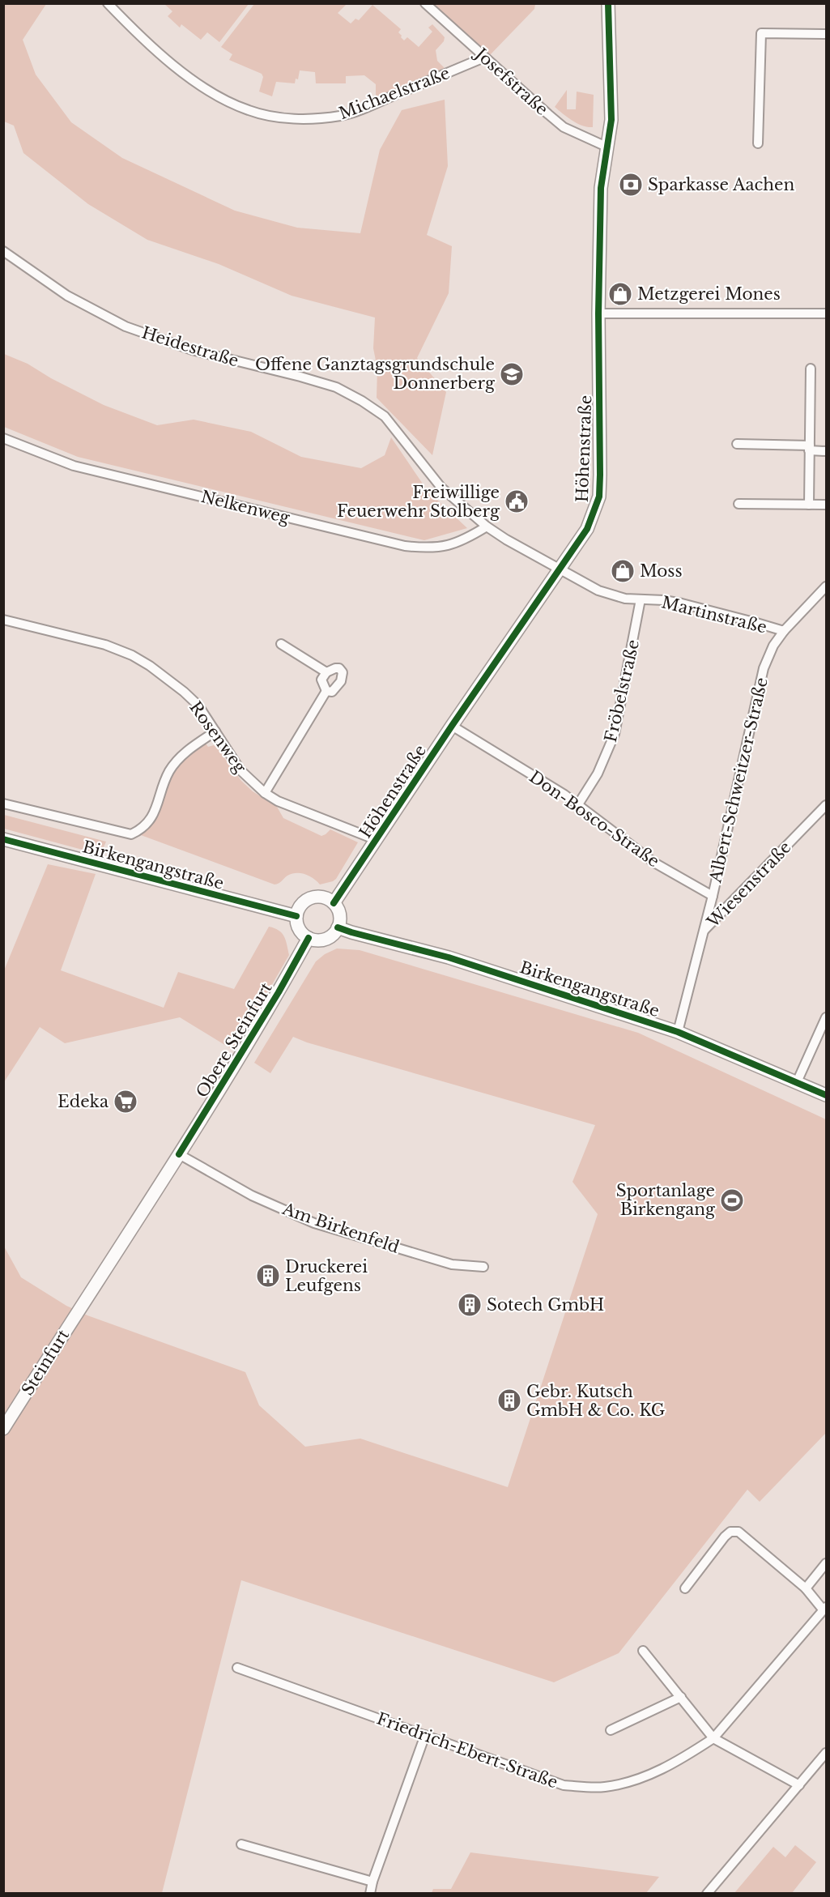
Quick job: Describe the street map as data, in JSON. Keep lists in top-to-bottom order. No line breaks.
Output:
{"streets":{"street":["Josefstraße","Michaelstraße","Heidestraße","Höhenstraße","Nelkenweg","Martinstraße","Fröbelstraße","Rosenweg","Albert-Schweitzer-Straße","Don-Bosco-Straße","Birkengangstraße","Wiesenstraße","Obere Steinfurt","Am Birkenfeld","Steinfurt","Friedrich-Ebert-Straße"]},"crossings":[["Josefstraße","Michaelstraße"],["Josefstraße","Höhenstraße"],["Heidestraße","Höhenstraße"],["Heidestraße","Nelkenweg"],["Heidestraße","Martinstraße"],["Höhenstraße","Martinstraße"],["Höhenstraße","Rosenweg"],["Höhenstraße","Don-Bosco-Straße"],["Höhenstraße","Birkengangstraße"],["Höhenstraße","Obere Steinfurt"],["Martinstraße","Fröbelstraße"],["Martinstraße","Albert-Schweitzer-Straße"],["Fröbelstraße","Don-Bosco-Straße"],["Albert-Schweitzer-Straße","Don-Bosco-Straße"],["Albert-Schweitzer-Straße","Wiesenstraße"],["Birkengangstraße","Wiesenstraße"],["Birkengangstraße","Obere Steinfurt"],["Obere Steinfurt","Am Birkenfeld"],["Obere Steinfurt","Steinfurt"]],"places":{"bank":["Sparkasse Aachen"],"shop":["Metzgerei Mones","Moss"],"school or university":["Offene Ganztagsgrundschule Donnerberg"],"public building":["Freiwillige Feuerwehr Stolberg"],"supermarket":["Edeka"],"sports":["Sportanlage Birkengang"],"building":["Druckerei Leufgens","Sotech GmbH","Gebr. Kutsch GmbH & Co. KG"]}}
